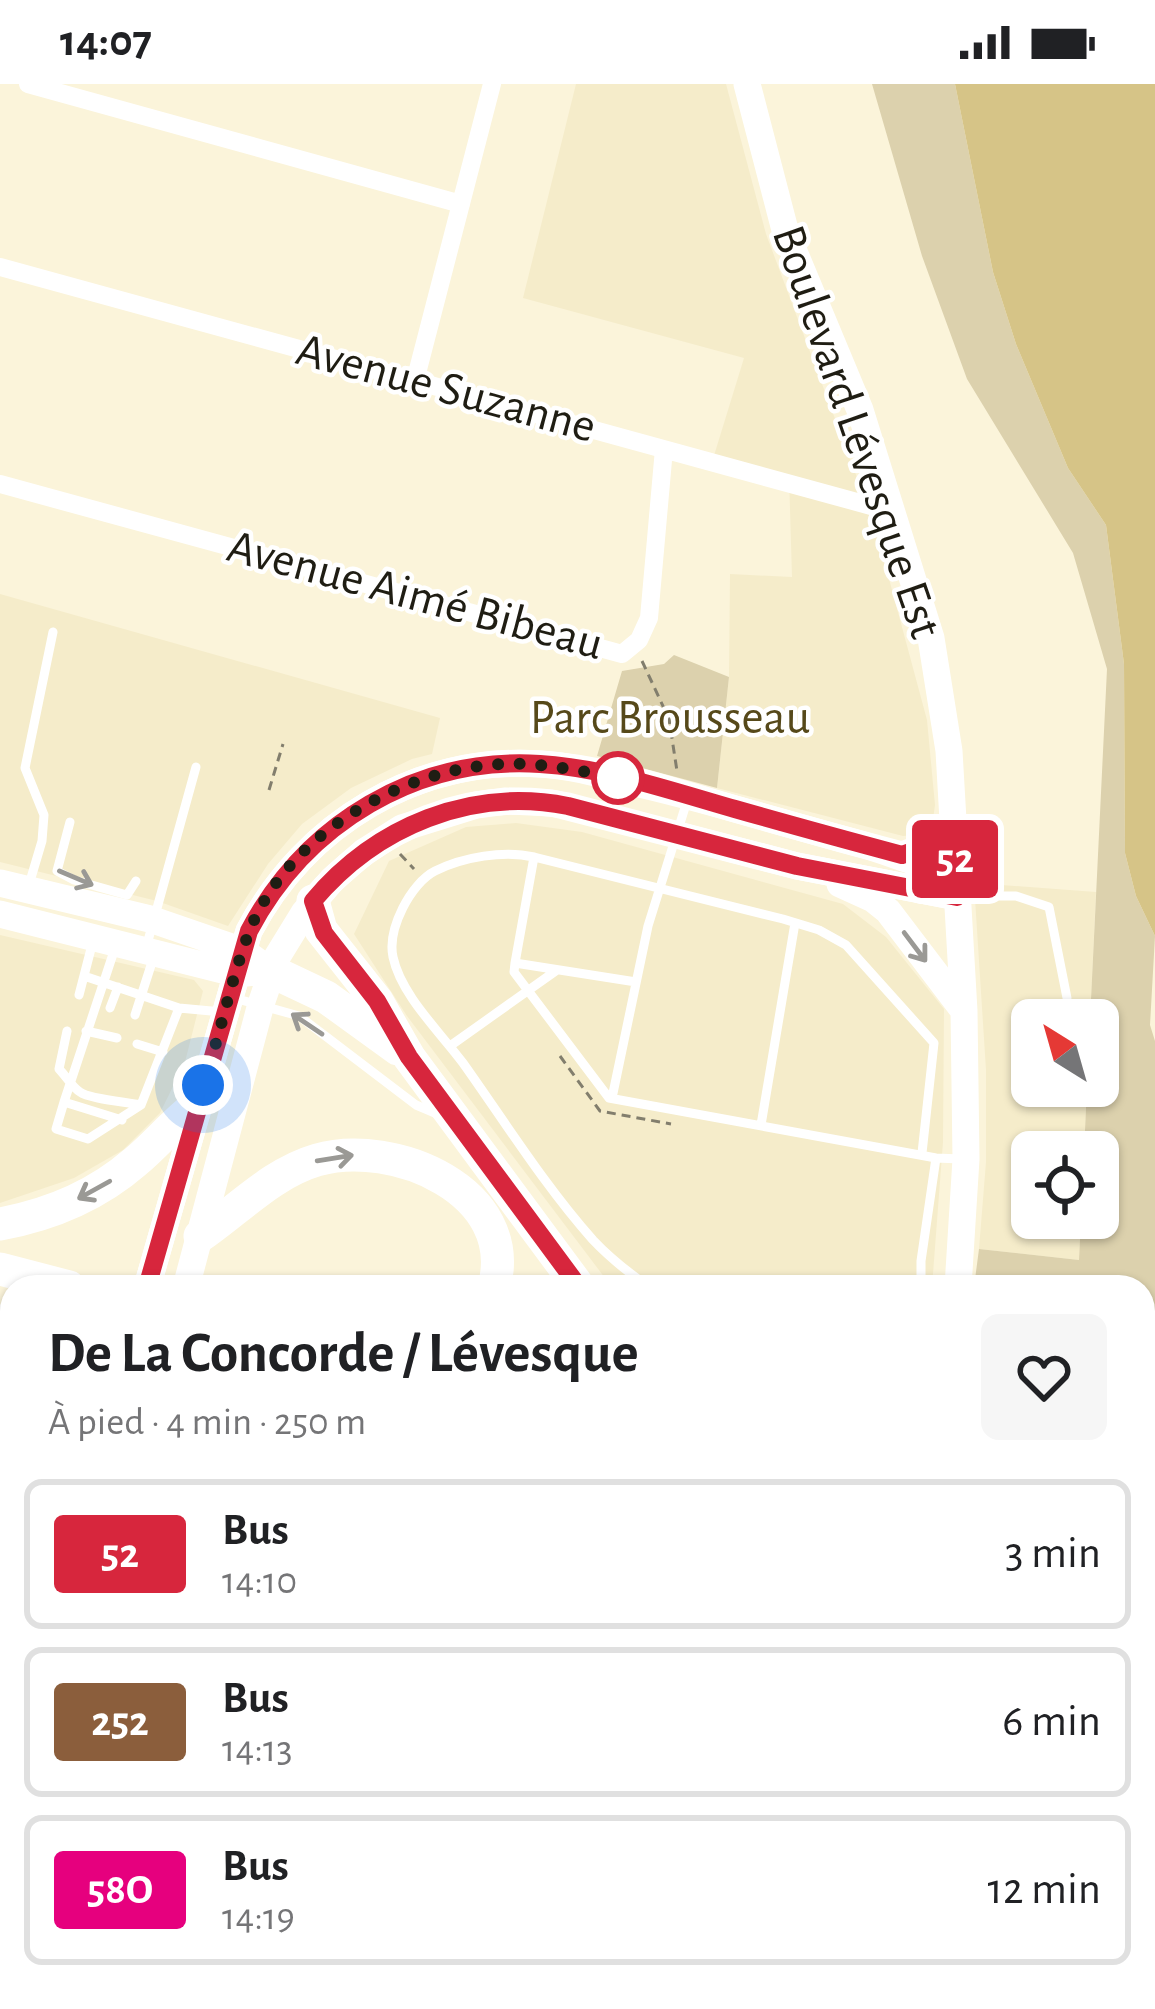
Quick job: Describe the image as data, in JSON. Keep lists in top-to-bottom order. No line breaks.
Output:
{"streets":{"street":["Avenue Suzanne","Boulevard Lévesque Est","Avenue Aimé Bibeau"]},"crossings":[["Avenue Suzanne","Boulevard Lévesque Est"],["Avenue Suzanne","Avenue Aimé Bibeau"]],"parks":["Parc Brousseau"],"lines":["bus line 52"],"north":"top left","page":{"status":"14:07","on_map":"52","heading":["De La Concorde / Lévesque","À pied · 4 min · 250 m"],"list":[{"mark":"52","name":"Bus","note":"14:10","value":"3 min"},{"mark":"252","name":"Bus","note":"14:13","value":"6 min"},{"mark":"58O","name":"Bus","note":"14:19","value":"12 min"}]}}
